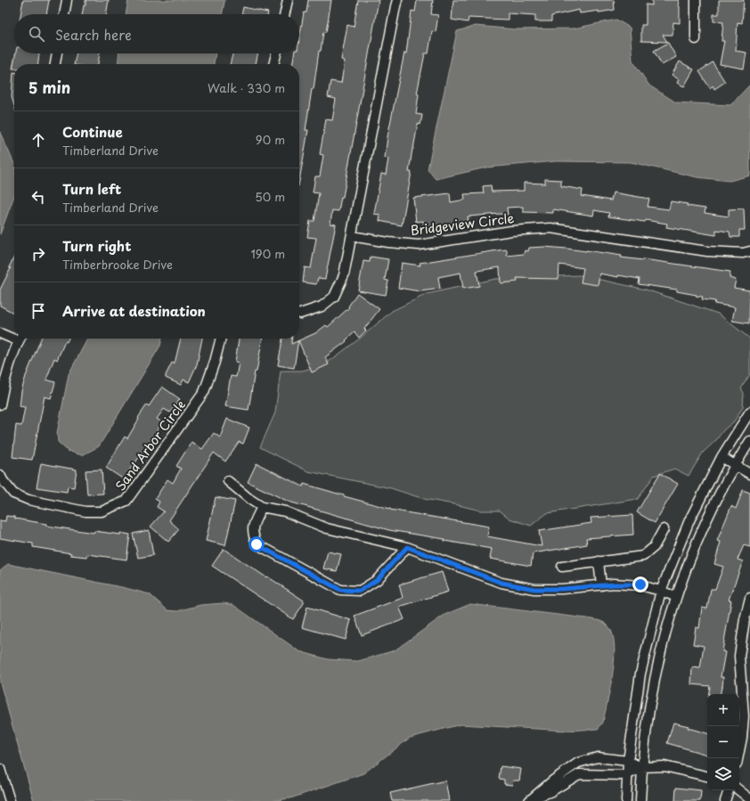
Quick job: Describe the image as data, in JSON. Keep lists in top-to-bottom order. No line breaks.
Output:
{"streets":{"street":["Bridgeview Circle","Sand Arbor Circle"]},"page":{"search":"Search here","heading":["5 min","Walk · 330 m"],"list":[["Continue","Timberland Drive","90 m"],["Turn left","Timberland Drive","50 m"],["Turn right","Timberbrooke Drive","190 m"],"Arrive at destination"],"map_buttons":["+","−"]}}
